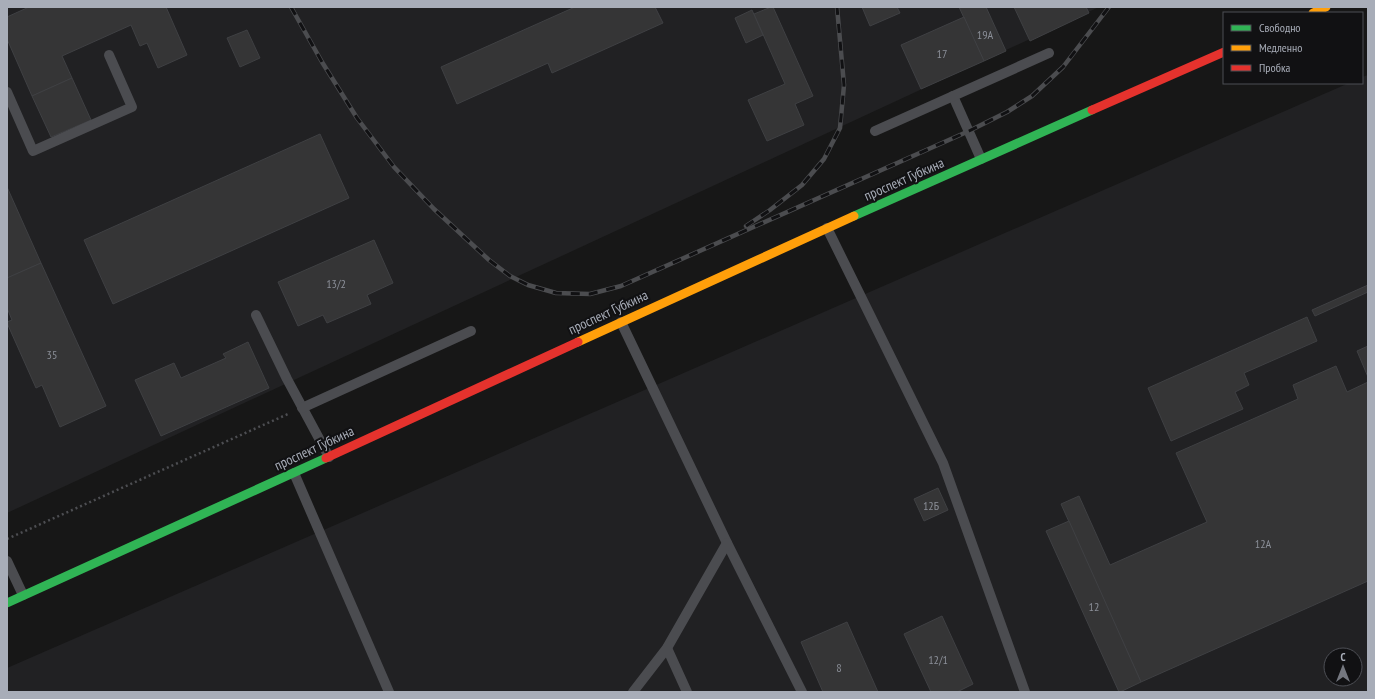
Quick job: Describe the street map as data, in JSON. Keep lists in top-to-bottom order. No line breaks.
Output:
{"streets":{"main road":["проспект Губкина"]},"house_numbers":["19А","17","13/2","35","12Б","12А","12","12/1","8"],"legend":["Свободно","Медленно","Пробка"],"north":"top"}
